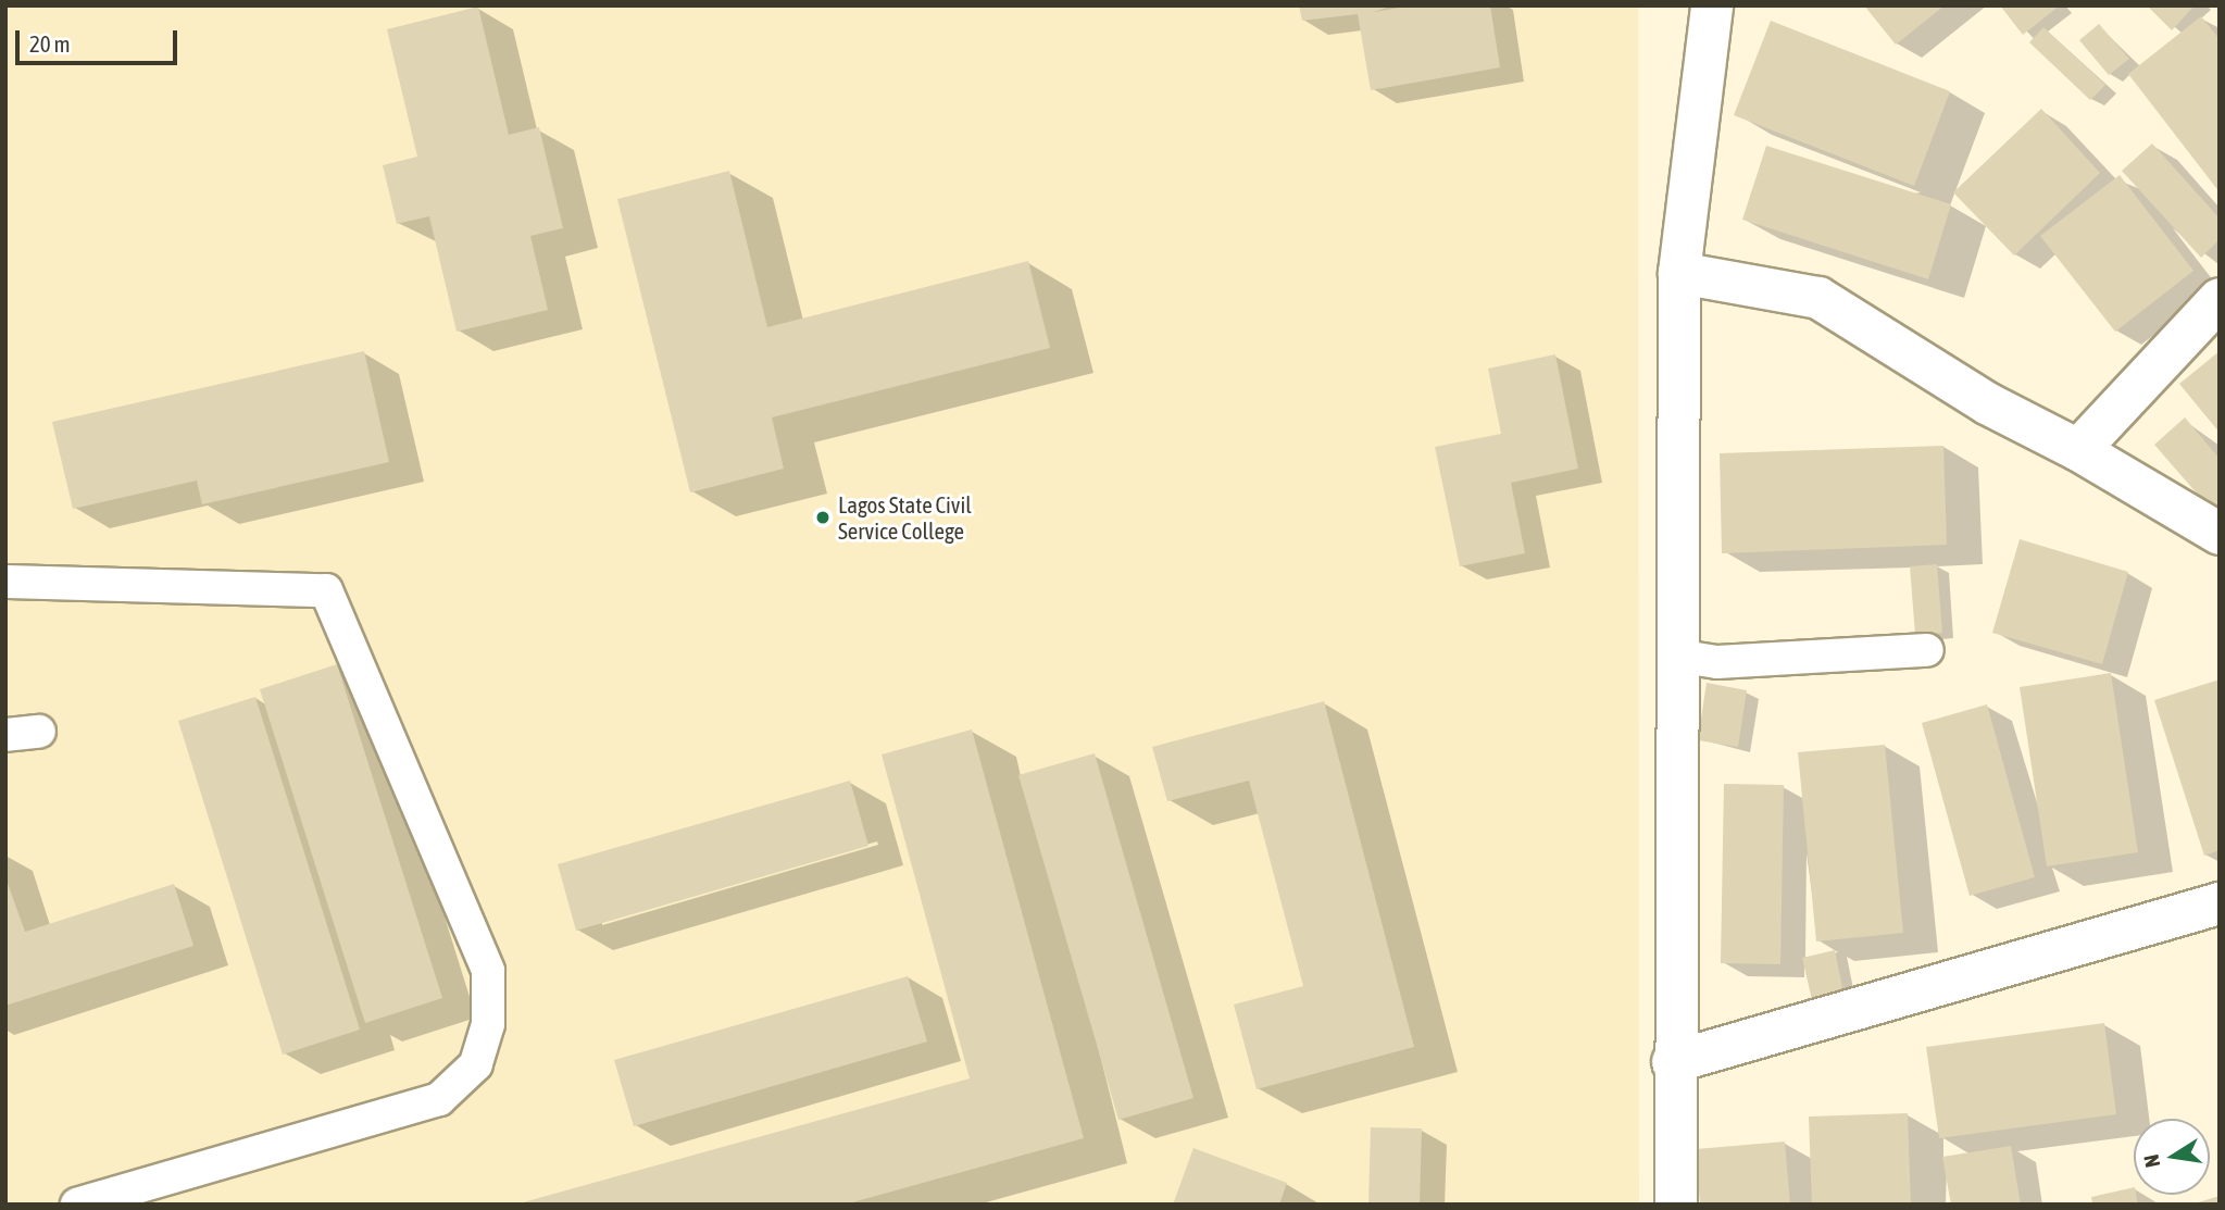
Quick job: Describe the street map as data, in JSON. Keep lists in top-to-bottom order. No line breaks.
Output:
{"places":["Lagos State Civil Service College"],"scale_bar":"20 m","north":"left"}
